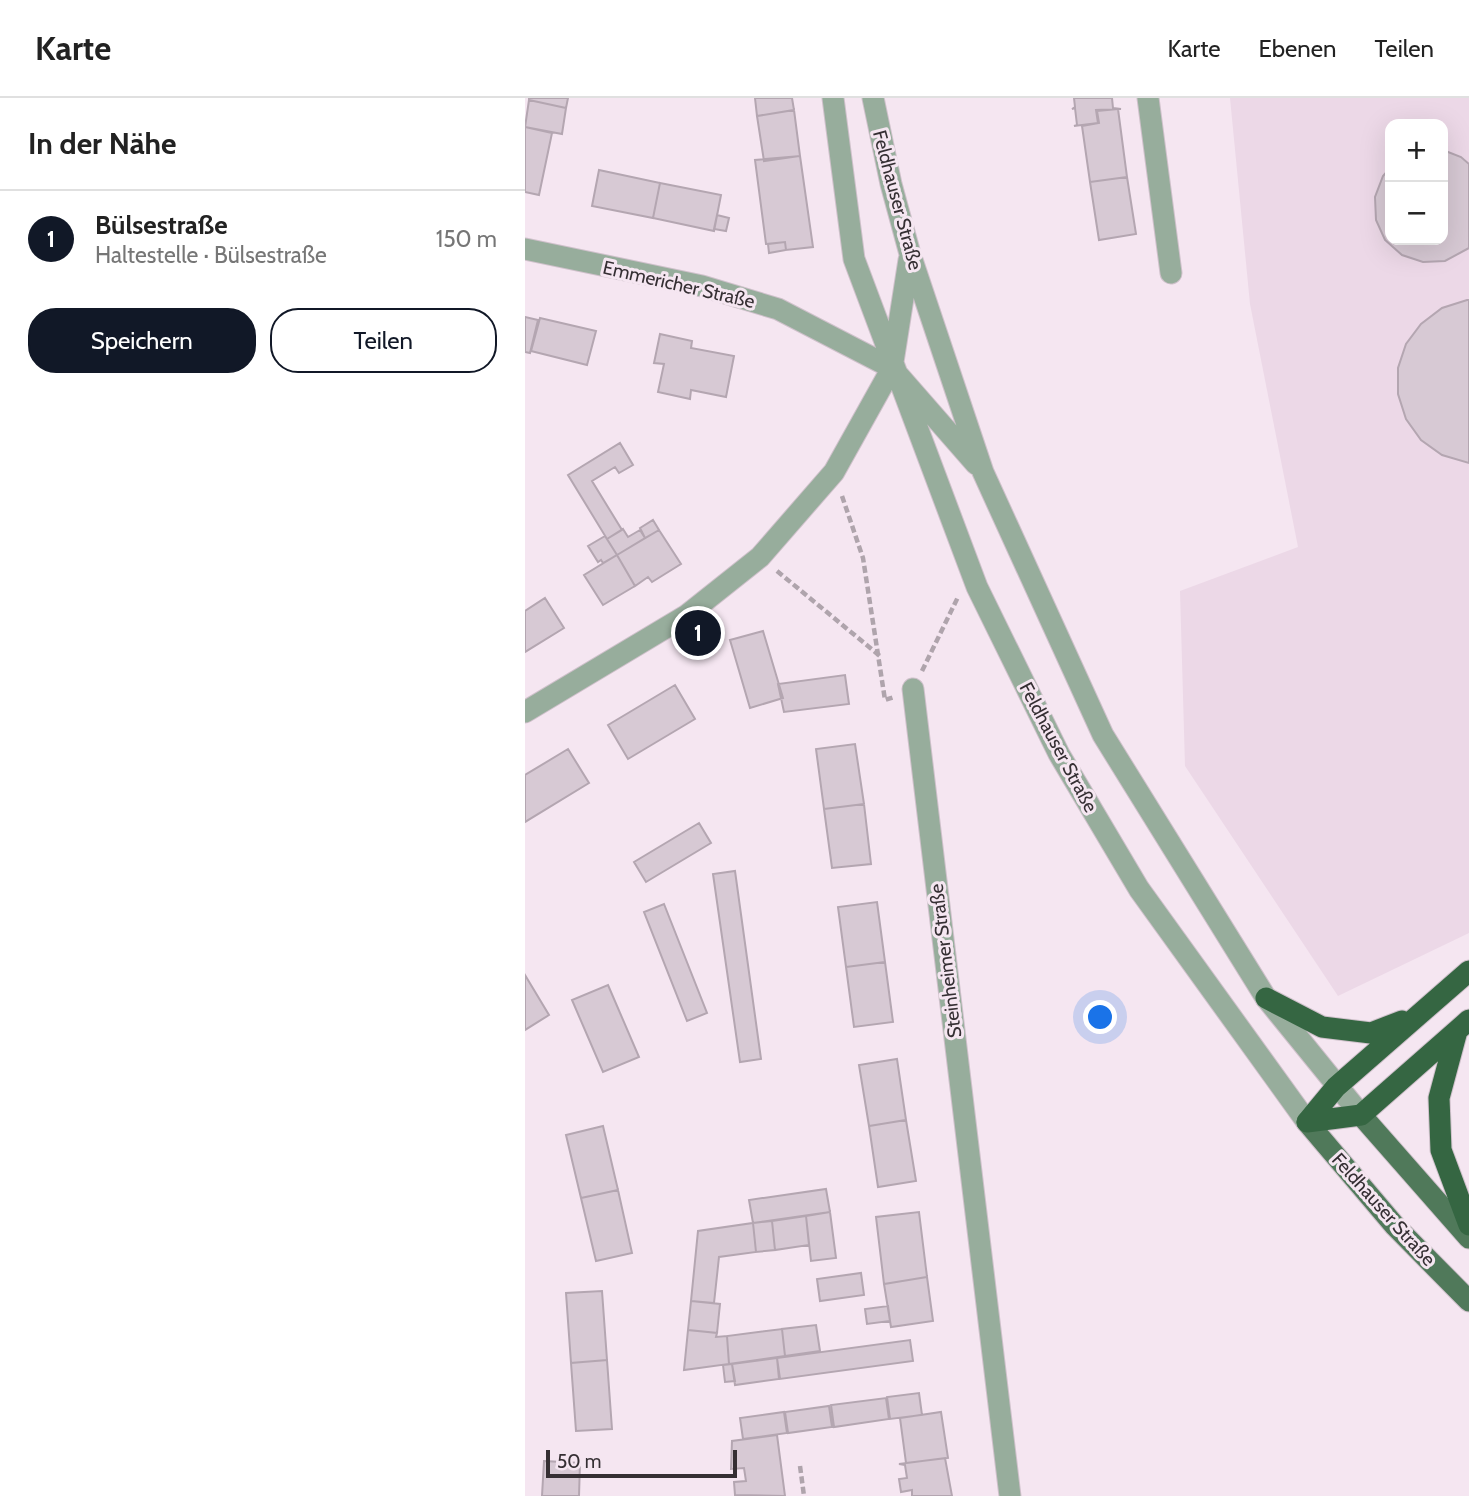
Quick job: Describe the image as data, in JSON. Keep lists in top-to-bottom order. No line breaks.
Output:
{"streets":{"main road":["Feldhauser Straße"],"street":["Emmericher Straße","Steinheimer Straße"]},"crossings":[["Feldhauser Straße","Emmericher Straße"]],"scale_bar":"50 m","page":{"header":"Karte","nav":["Karte","Ebenen","Teilen"],"heading":"In der Nähe","map_buttons":["+","−"],"list":[{"mark":"1","name":"Bülsestraße","note":"Haltestelle · Bülsestraße","value":"150 m"}],"buttons":["Speichern","Teilen"],"pins":"1","scale":"50 m"}}
